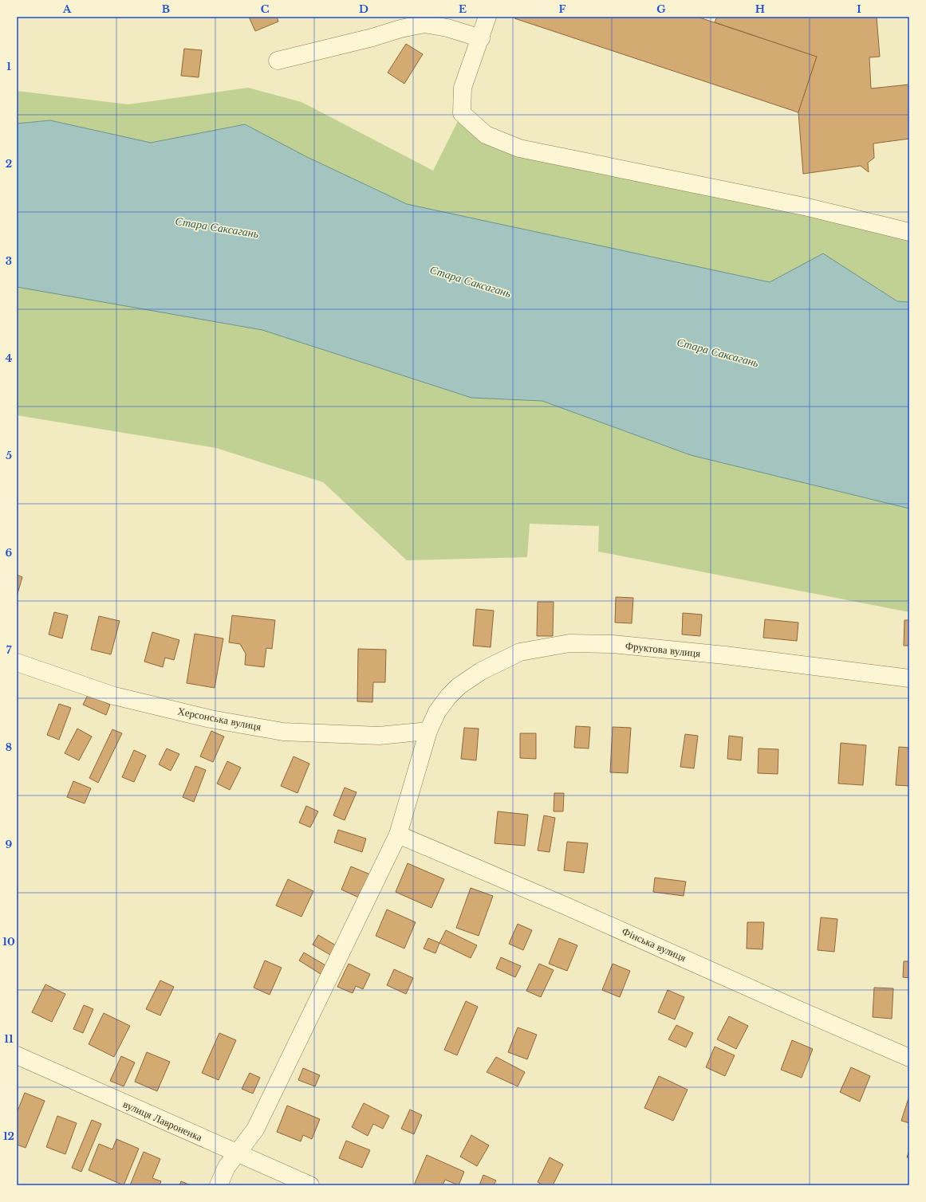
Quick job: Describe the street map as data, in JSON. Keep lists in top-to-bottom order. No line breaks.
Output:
{"streets":{"street":["Фруктова вулиця","Херсонська вулиця","Фінська вулиця","вулиця Лавроненка"]},"crossings":[["Фруктова вулиця","Херсонська вулиця"],["Фруктова вулиця","Фінська вулиця"],["Фруктова вулиця","вулиця Лавроненка"]],"water":["Стара Саксагань"],"grid":{"columns":["A","B","C","D","E","F","G","H","I"],"rows":["1","2","3","4","5","6","7","8","9","10","11","12"]}}
